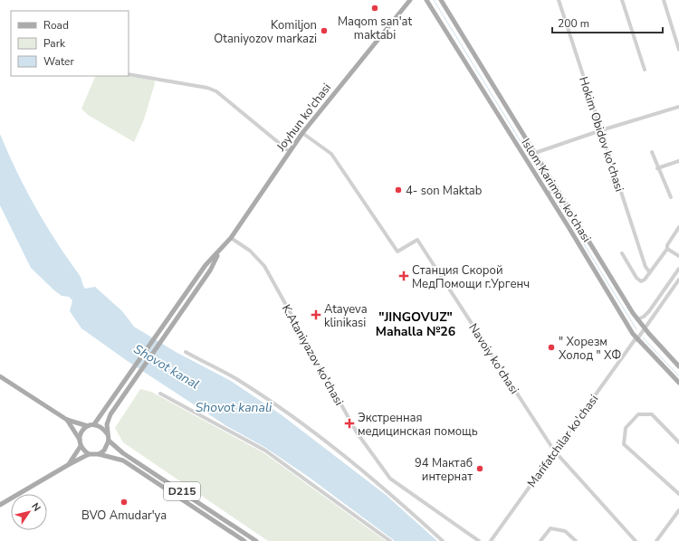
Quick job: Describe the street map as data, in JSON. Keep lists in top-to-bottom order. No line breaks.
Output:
{"streets":{"main road":["Joyhun ko'chasi","Islom Karimov ko'chasi","D215"],"street":["Hokim Obidov ko'chasi","K.Ataniyazov ko'chasi","Navoiy ko'chasi","Marifatchilar ko'chasi"]},"crossings":[["Joyhun ko'chasi","K.Ataniyazov ko'chasi"],["Joyhun ko'chasi","Navoiy ko'chasi"],["Joyhun ko'chasi","D215"],["Islom Karimov ko'chasi","Marifatchilar ko'chasi"],["Navoiy ko'chasi","Marifatchilar ko'chasi"]],"districts":["\"JINGOVUZ\" Mahalla №26"],"water":["Shovot kanal","Shovot kanali"],"places":{"other":["Maqom san'at maktabi","Komiljon Otaniyozov markazi","4- son Maktab","\" Хорезм Холод \" ХФ","94 Мактаб интернат","BVO Amudar'ya"],"health":["Станция Скорой МедПомощи г.Ургенч","Atayeva klinikasi","Экстренная медицинская помощь"]},"legend":["Road","Park","Water"],"scale_bar":"200 m","north":"top right"}
